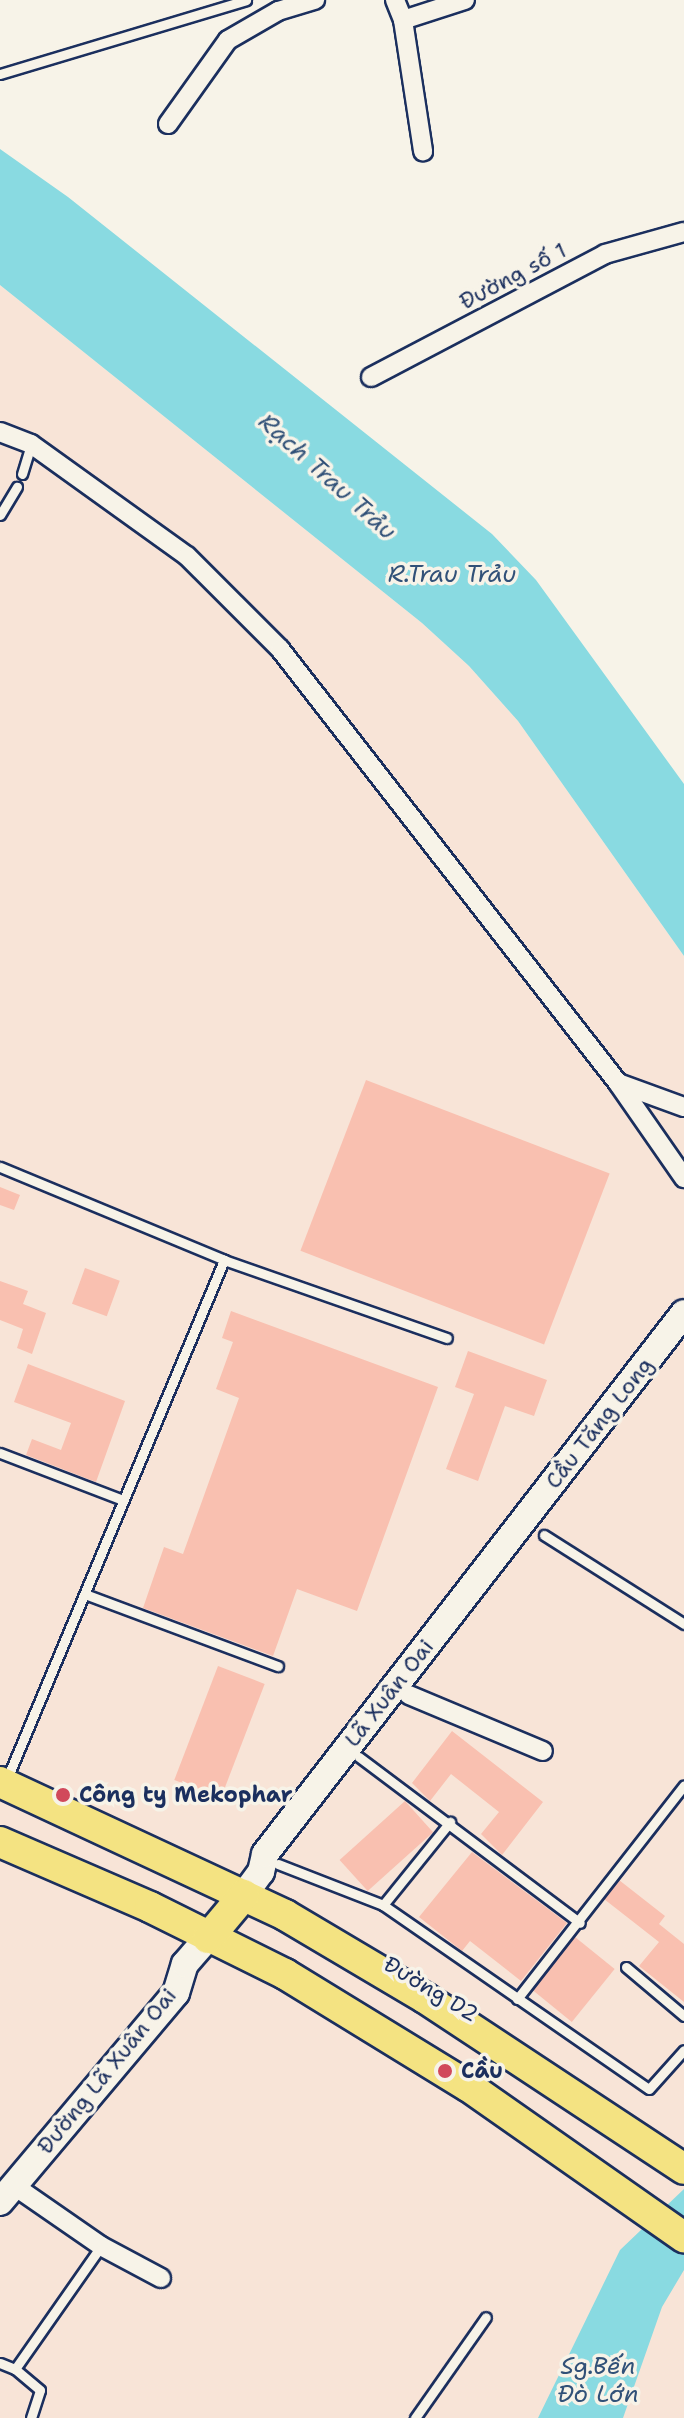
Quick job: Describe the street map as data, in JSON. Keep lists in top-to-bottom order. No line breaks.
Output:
{"streets":{"main road":["Cầu Tăng Long","Lã Xuân Oai","Đường D2","Đường Lã Xuân Oai"],"street":["Đường số 1"]},"crossings":[["Cầu Tăng Long","Lã Xuân Oai"],["Lã Xuân Oai","Đường D2"]],"water":["Rạch Trau Trảu","R.Trau Trảu","Sg.Bến Đò Lớn"],"places":["Công ty Mekophar","Cầu"]}
